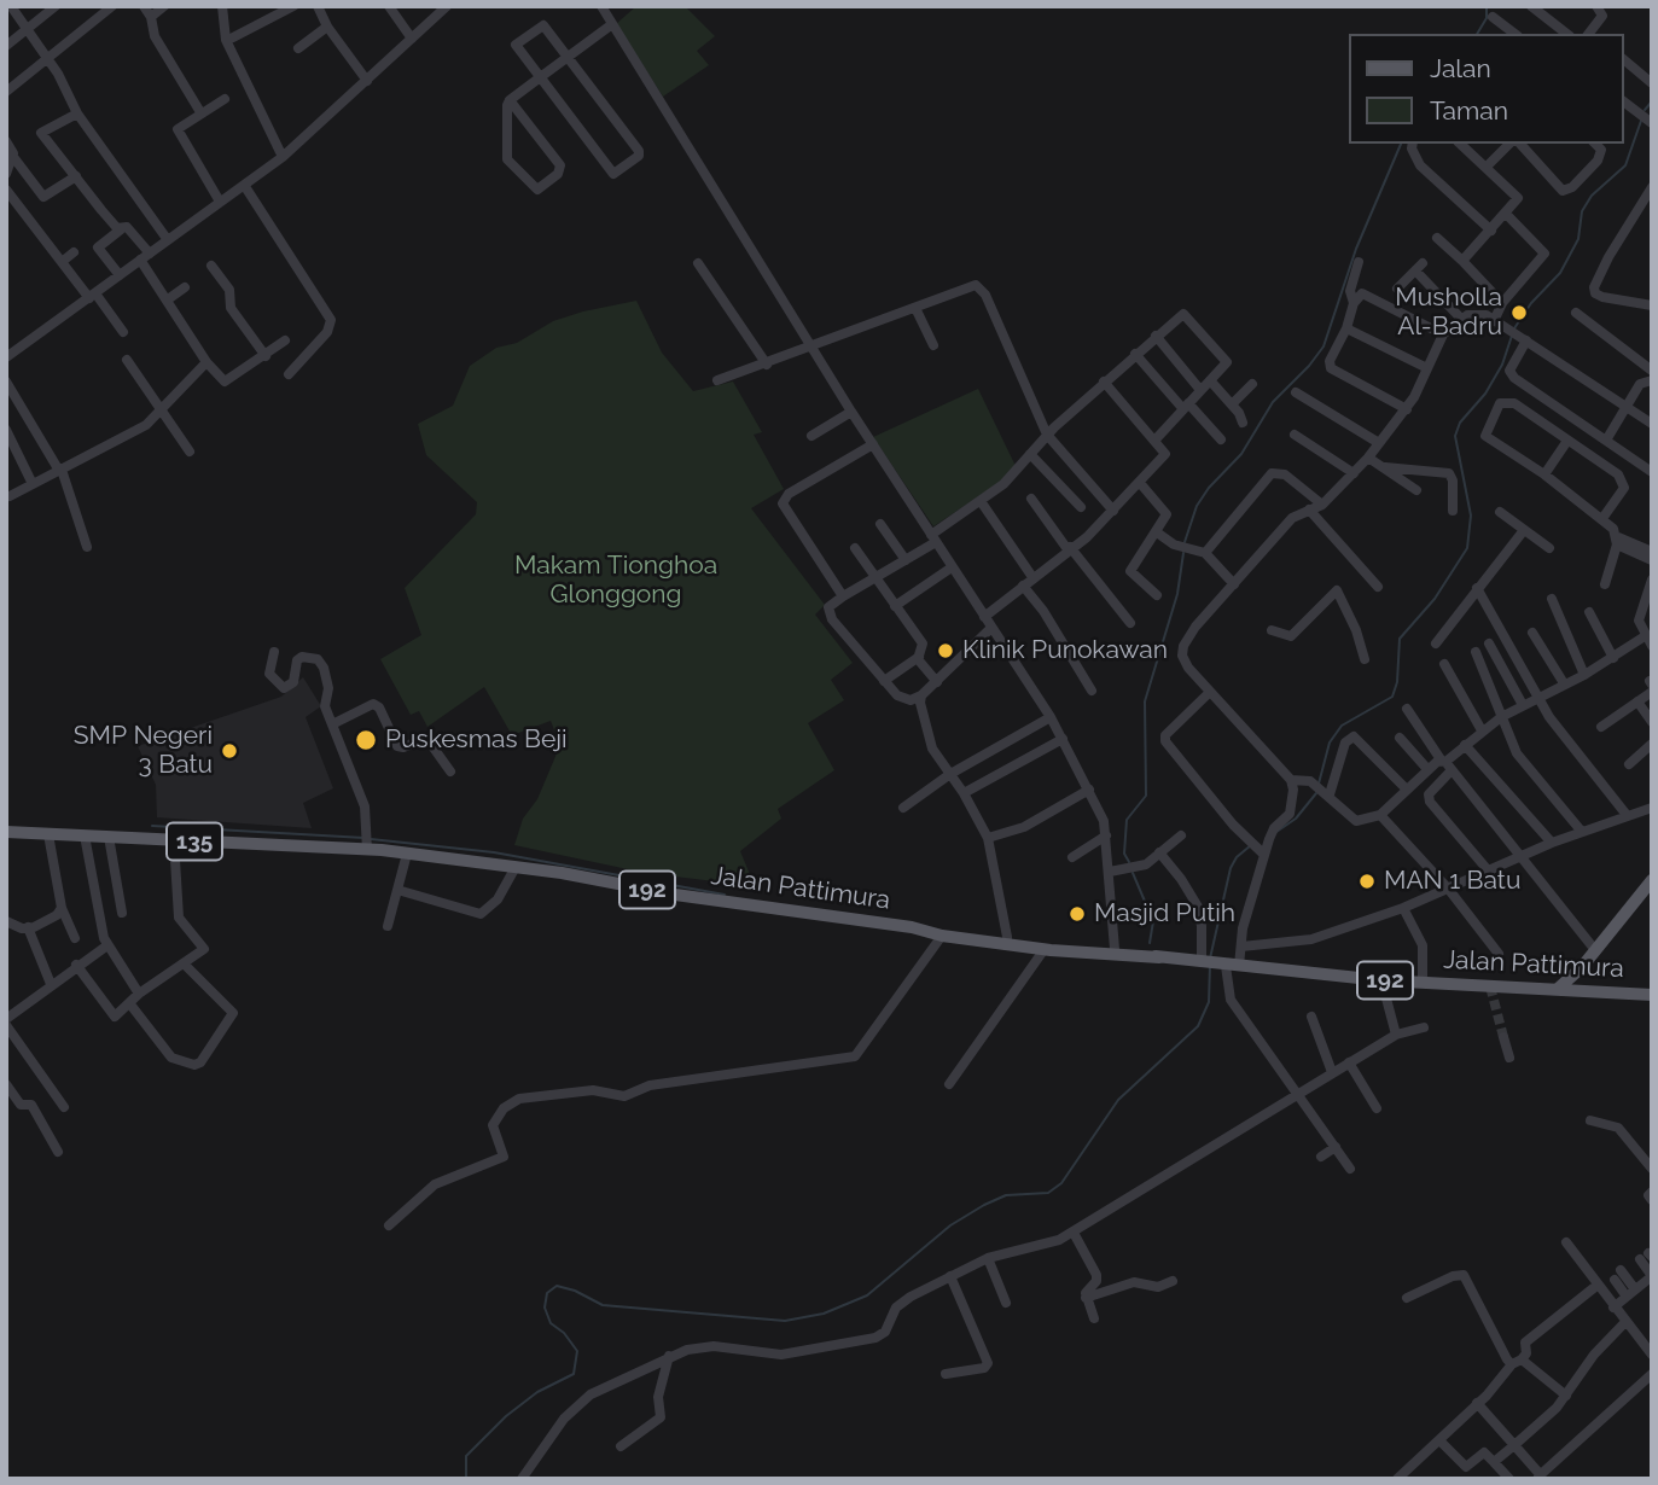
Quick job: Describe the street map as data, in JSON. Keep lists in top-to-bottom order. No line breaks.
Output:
{"streets":{"main road":["135","Jalan Pattimura","192"]},"crossings":[["135","Jalan Pattimura"]],"parks":["Makam Tionghoa Glonggong"],"places":["Musholla Al-Badru","Klinik Punokawan","Puskesmas Beji","SMP Negeri 3 Batu","MAN 1 Batu","Masjid Putih"],"legend":["Jalan","Taman"]}
